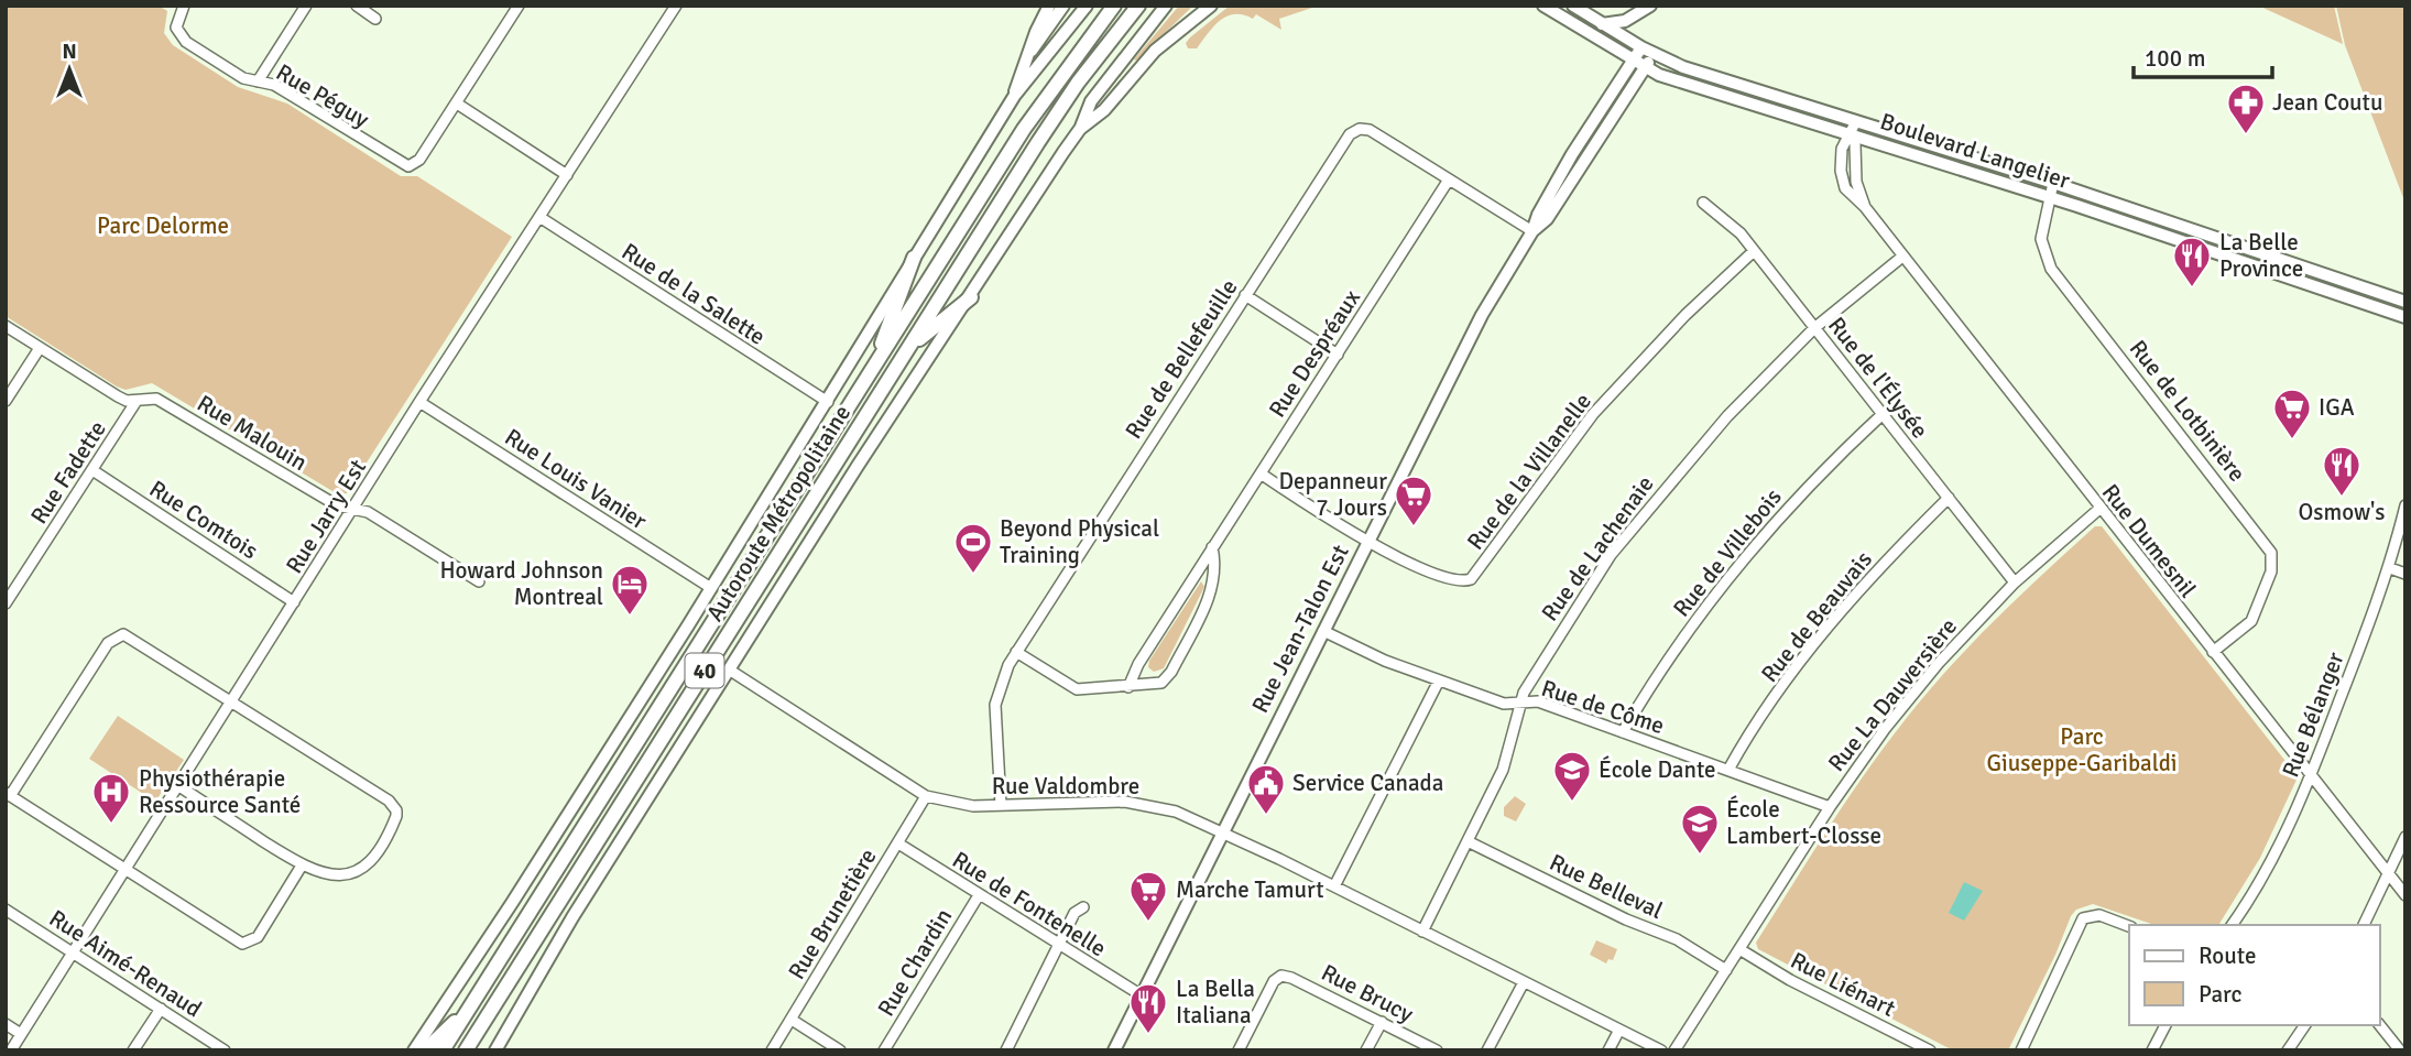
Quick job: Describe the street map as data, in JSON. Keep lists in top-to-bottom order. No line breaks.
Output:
{"streets":{"highway":["Autoroute Métropolitaine","40"],"main road":["Boulevard Langelier","Rue Jean-Talon Est"],"street":["Rue Péguy","Rue de la Salette","Rue Despréaux","Rue de Bellefeuille","Rue de l'Élysée","Rue de Lotbinière","Rue Malouin","Rue de la Villanelle","Rue Fadette","Rue Louis Vanier","Rue Jarry Est","Rue Comtois","Rue Dumesnil","Rue de Lachenaie","Rue de Villebois","Rue de Beauvais","Rue La Dauversière","Rue de Côme","Rue Bélanger","Rue Valdombre","Rue Belleval","Rue de Fontenelle","Rue Brunetière","Rue Chardin","Rue Aimé-Renaud","Rue Liénart","Rue Brucy"]},"crossings":[["Boulevard Langelier","Rue de Lotbinière"],["Boulevard Langelier","Rue Dumesnil"],["Boulevard Langelier","Rue Jean-Talon Est"],["Rue de la Salette","Rue Jarry Est"],["Rue Despréaux","Rue de Bellefeuille"],["Rue Despréaux","Rue de la Villanelle"],["Rue de Bellefeuille","Rue Jean-Talon Est"],["Rue de Bellefeuille","Rue Valdombre"],["Rue de l'Élysée","Rue de la Villanelle"],["Rue de l'Élysée","Rue de Lachenaie"],["Rue de l'Élysée","Rue de Villebois"],["Rue de l'Élysée","Rue de Beauvais"],["Rue de l'Élysée","Rue La Dauversière"],["Rue de Lotbinière","Rue Dumesnil"],["Rue Malouin","Rue Fadette"],["Rue Malouin","Rue Jarry Est"],["Rue de la Villanelle","Rue Jean-Talon Est"],["Rue Fadette","Rue Comtois"],["Rue Louis Vanier","Rue Jarry Est"],["Rue Jarry Est","Rue Comtois"],["Rue Jarry Est","Rue Aimé-Renaud"],["Rue Dumesnil","Rue de Lachenaie"],["Rue Dumesnil","Rue La Dauversière"],["Rue Dumesnil","Rue Bélanger"],["Rue de Lachenaie","Rue de Côme"],["Rue de Lachenaie","Rue Valdombre"],["Rue de Lachenaie","Rue Belleval"],["Rue de Villebois","Rue de Côme"],["Rue de Beauvais","Rue de Côme"],["Rue Jean-Talon Est","Rue de Côme"],["Rue Jean-Talon Est","Rue Valdombre"],["Rue Jean-Talon Est","Rue de Fontenelle"],["Rue La Dauversière","Rue de Côme"],["Rue La Dauversière","Rue Belleval"],["Rue La Dauversière","Rue Liénart"],["Rue Valdombre","Rue Brunetière"],["Rue de Fontenelle","Rue Brunetière"],["Rue de Fontenelle","Rue Chardin"]],"parks":["Parc Delorme","Parc Giuseppe-Garibaldi"],"places":{"pharmacy":["Jean Coutu"],"restaurant":["La Belle Province","Osmow's","La Bella Italiana"],"supermarket":["IGA","Depanneur 7 Jours","Marche Tamurt"],"sports":["Beyond Physical Training"],"hotel":["Howard Johnson Montreal"],"school or university":["École Dante","École Lambert-Closse"],"public building":["Service Canada"],"hospital":["Physiothérapie Ressource Santé"]},"legend":["Route","Parc"],"scale_bar":"100 m","north":"top"}
